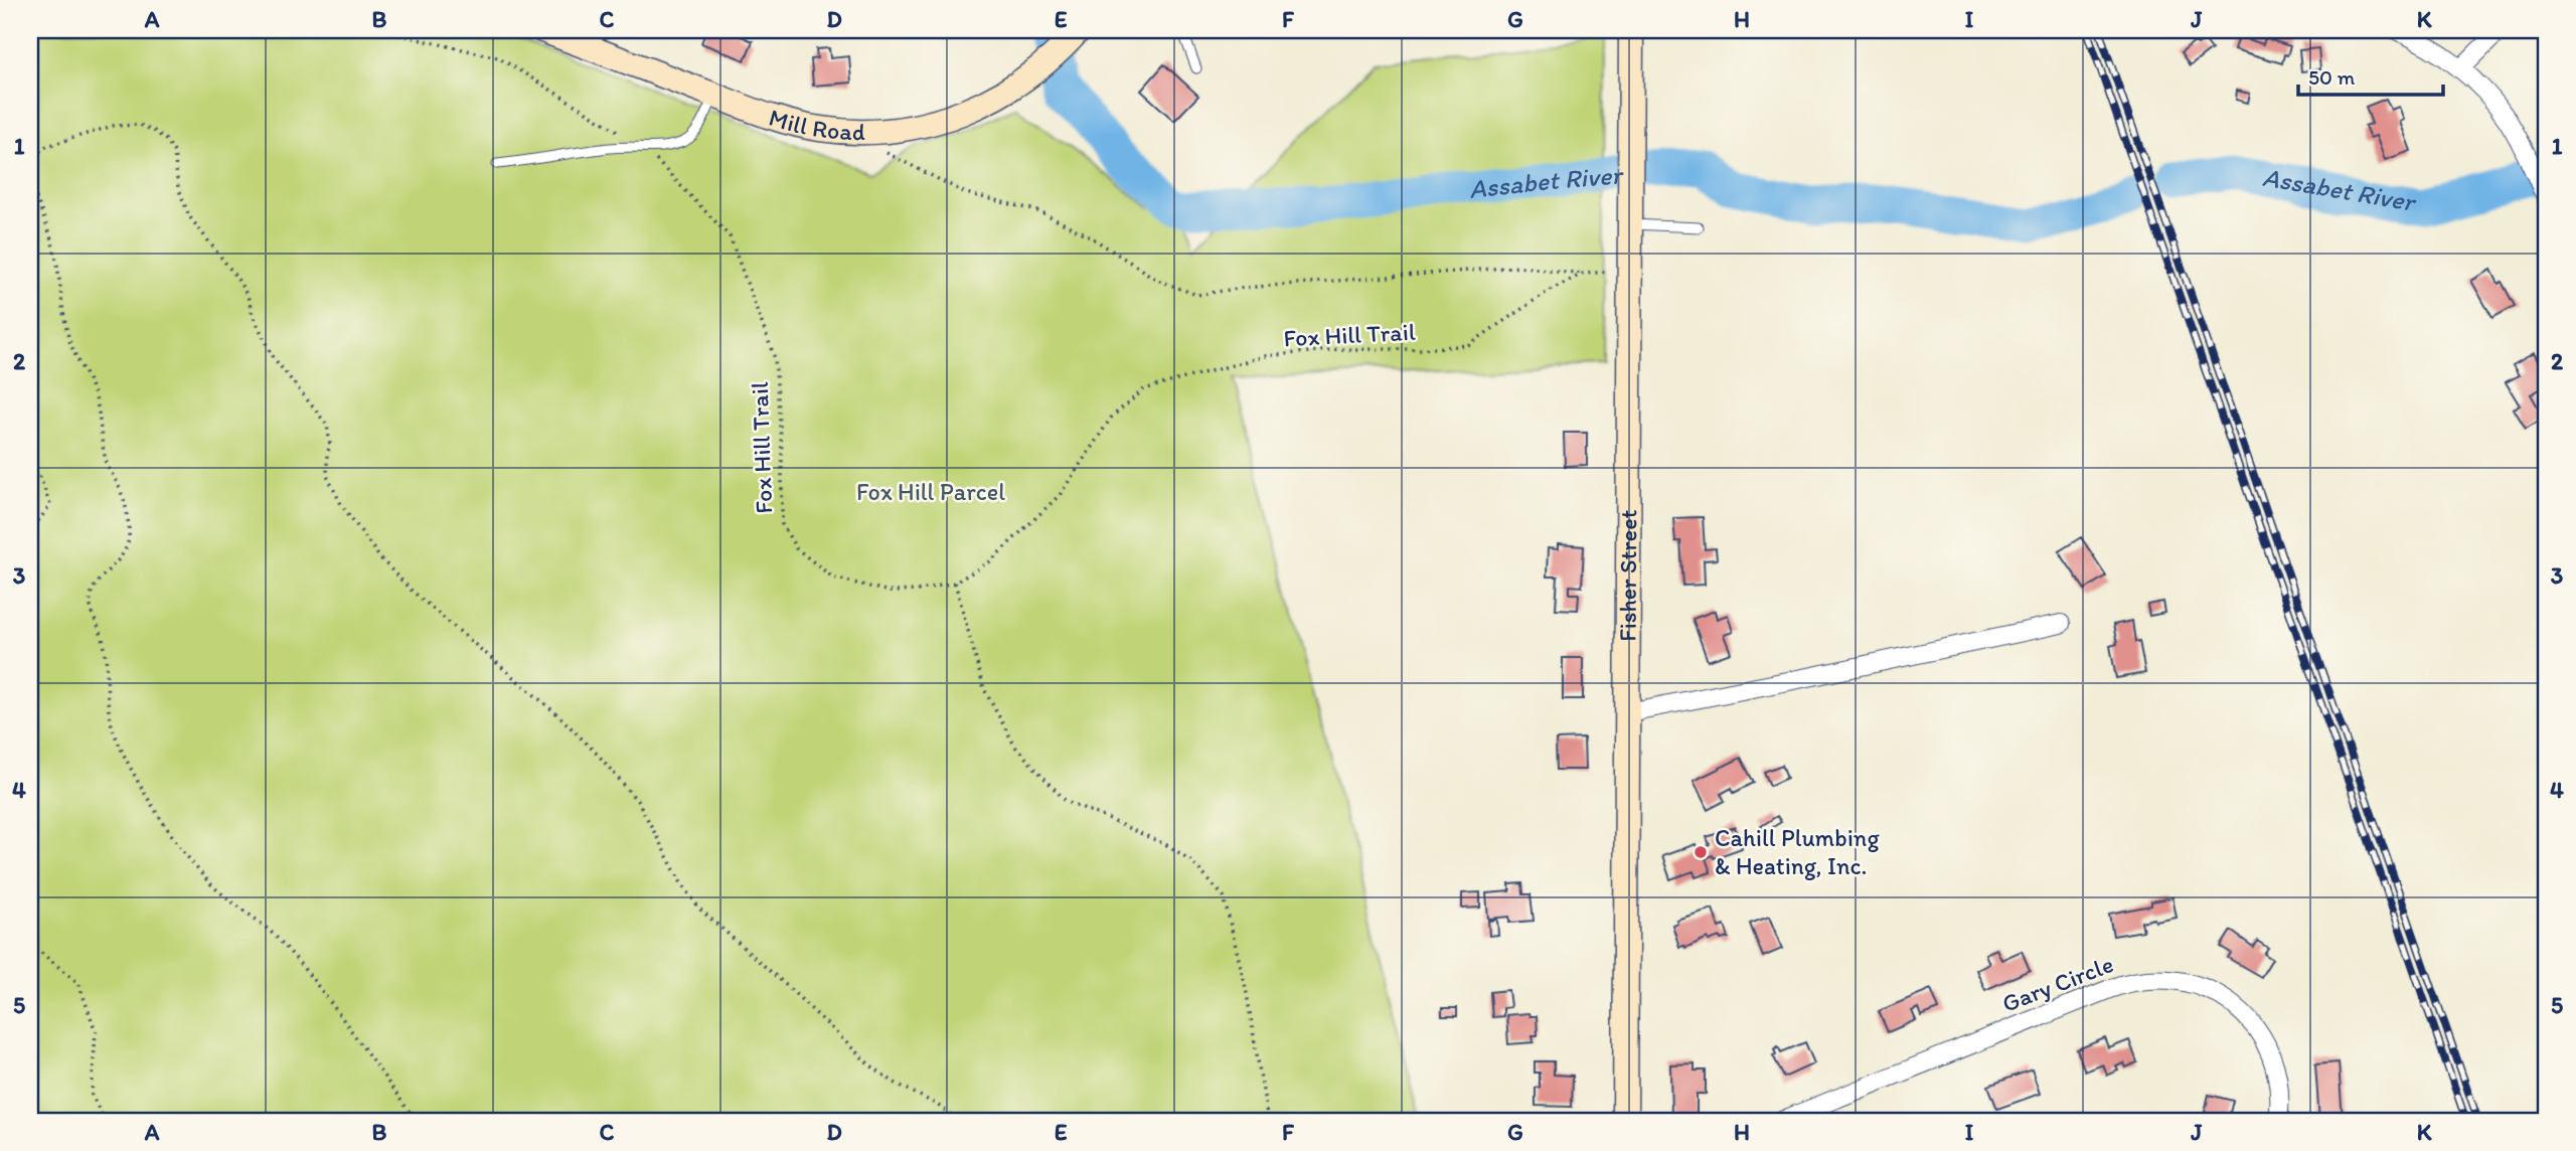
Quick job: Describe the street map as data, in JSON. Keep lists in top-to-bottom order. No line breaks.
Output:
{"streets":{"main road":["Mill Road","Fisher Street"],"street":["Gary Circle"],"path":["Fox Hill Trail"]},"crossings":[["Fox Hill Trail","Fisher Street"]],"water":["Assabet River"],"parks":["Fox Hill Parcel"],"places":["Cahill Plumbing & Heating, Inc."],"scale_bar":"50 m","grid":{"columns":["A","B","C","D","E","F","G","H","I","J","K"],"rows":["1","2","3","4","5"]}}
